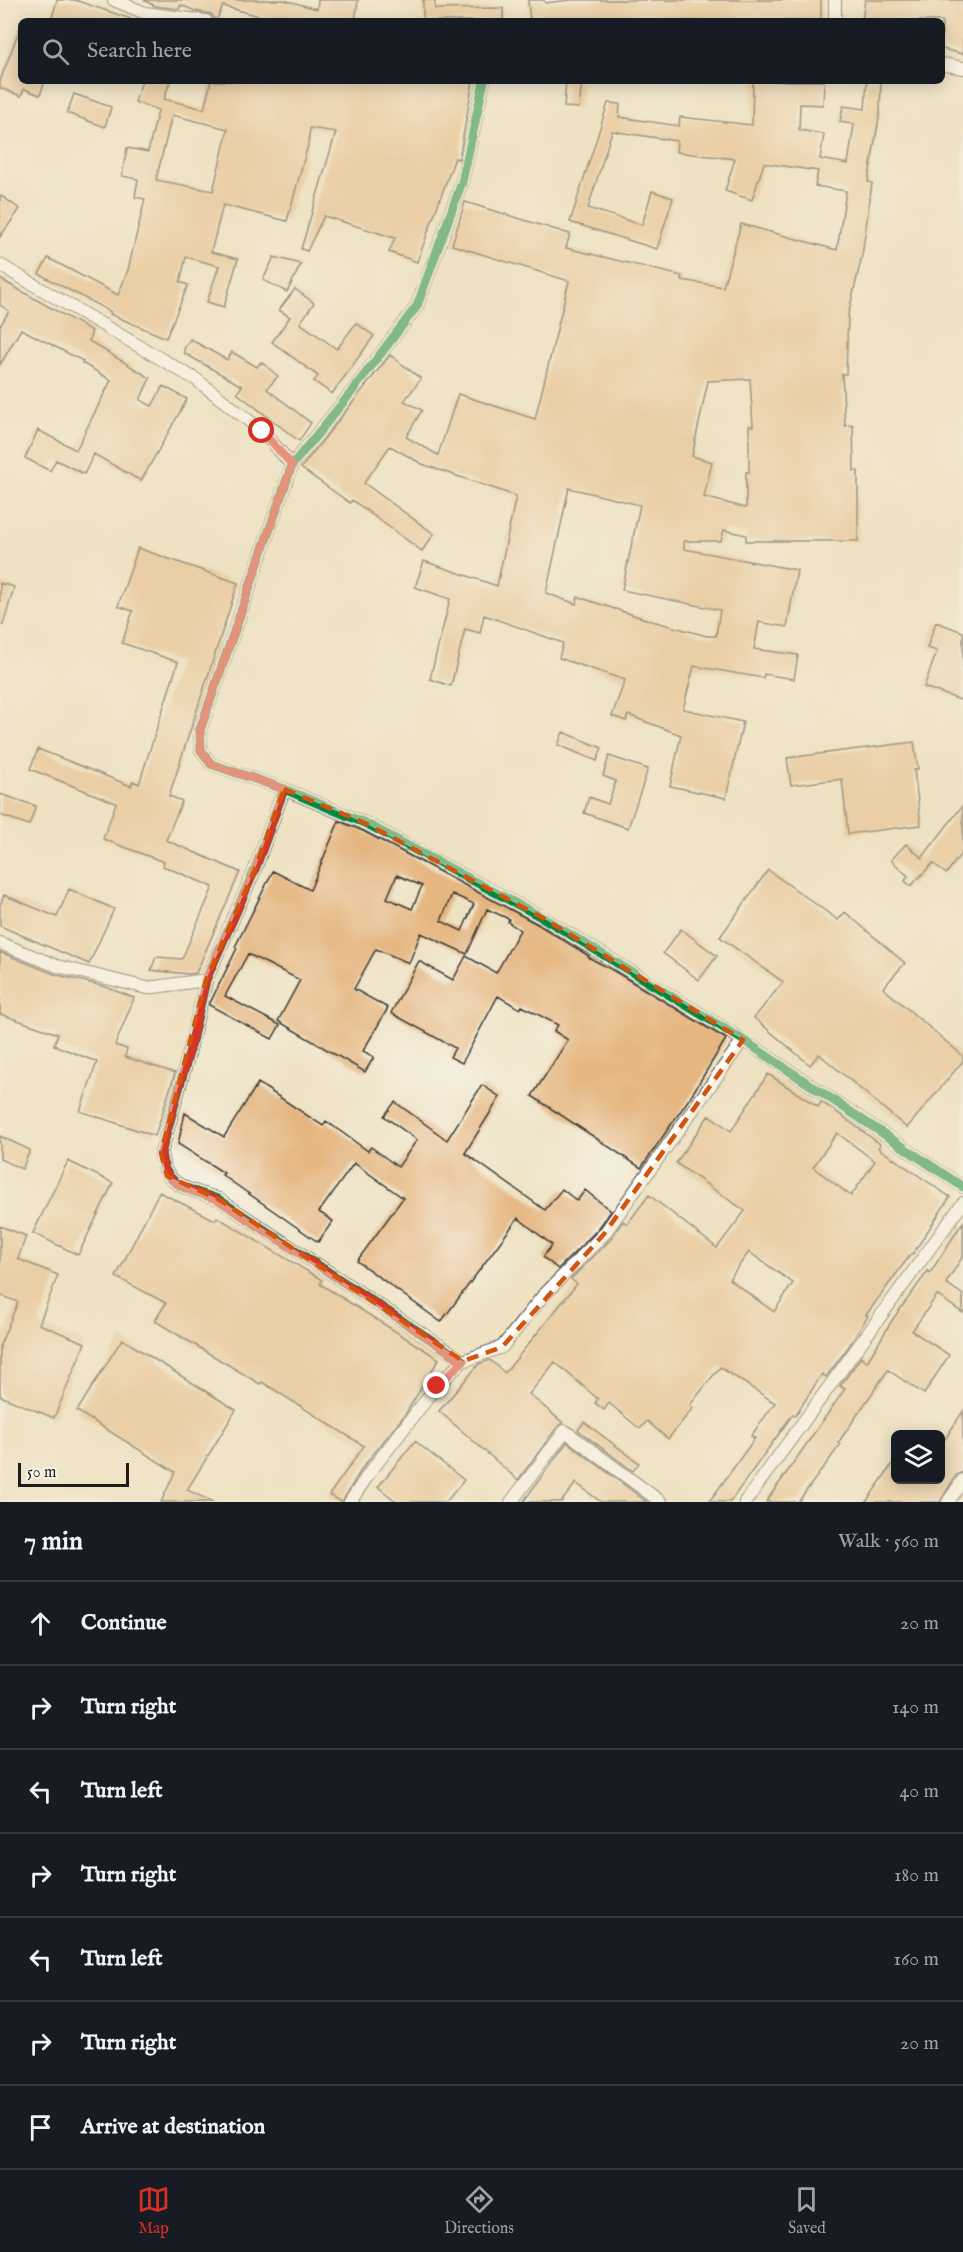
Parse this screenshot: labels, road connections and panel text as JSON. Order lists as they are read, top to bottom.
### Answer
{
  "scale_bar": "50 m",
  "page": {
    "search": "Search here",
    "scale": "50 m",
    "heading": ["7 min", "Walk · 560 m"],
    "list": [
      ["Continue", "20 m"],
      ["Turn right", "140 m"],
      ["Turn left", "40 m"],
      ["Turn right", "180 m"],
      ["Turn left", "160 m"],
      ["Turn right", "20 m"],
      "Arrive at destination"
    ],
    "nav": ["Map", "Directions", "Saved"]
  }
}
